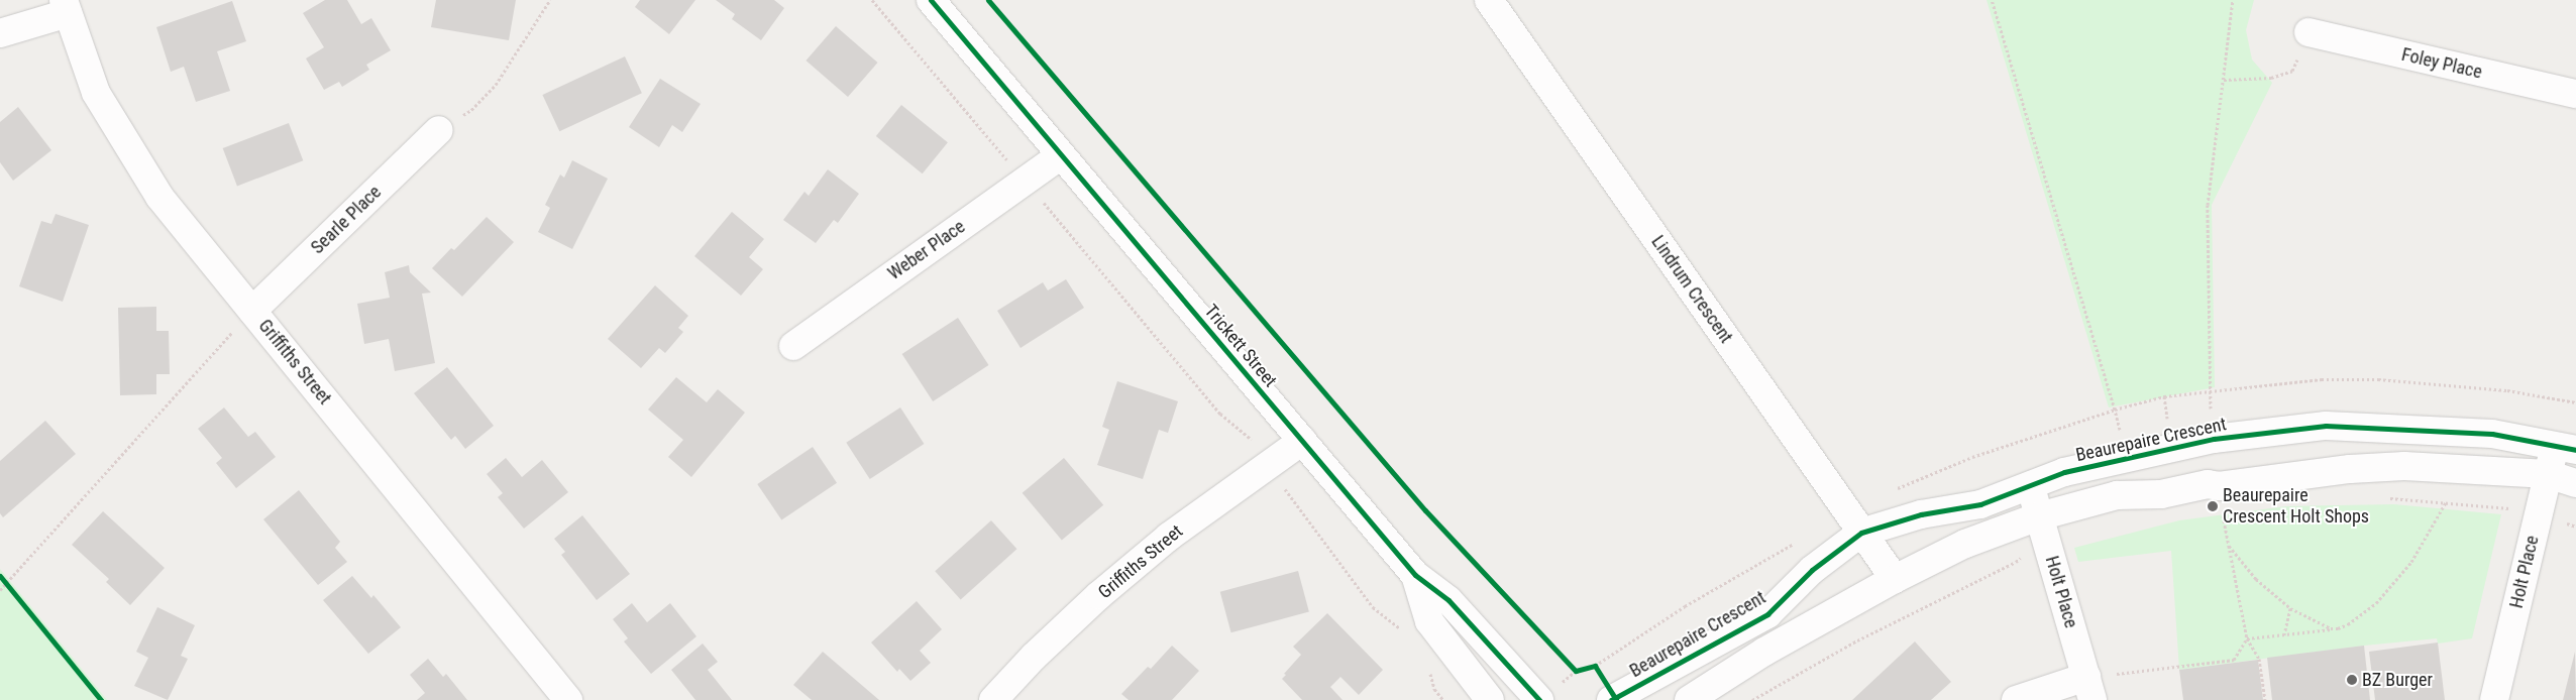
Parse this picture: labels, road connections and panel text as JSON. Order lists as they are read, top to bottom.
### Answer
{
  "streets": {
    "street": [
      "Foley Place",
      "Searle Place",
      "Weber Place",
      "Lindrum Crescent",
      "Trickett Street",
      "Griffiths Street",
      "Beaurepaire Crescent",
      "Holt Place"
    ]
  },
  "crossings": [
    ["Searle Place", "Griffiths Street"],
    ["Weber Place", "Trickett Street"],
    ["Lindrum Crescent", "Beaurepaire Crescent"],
    ["Trickett Street", "Griffiths Street"],
    ["Beaurepaire Crescent", "Holt Place"]
  ],
  "places": ["Beaurepaire Crescent Holt Shops", "BZ Burger"]
}
